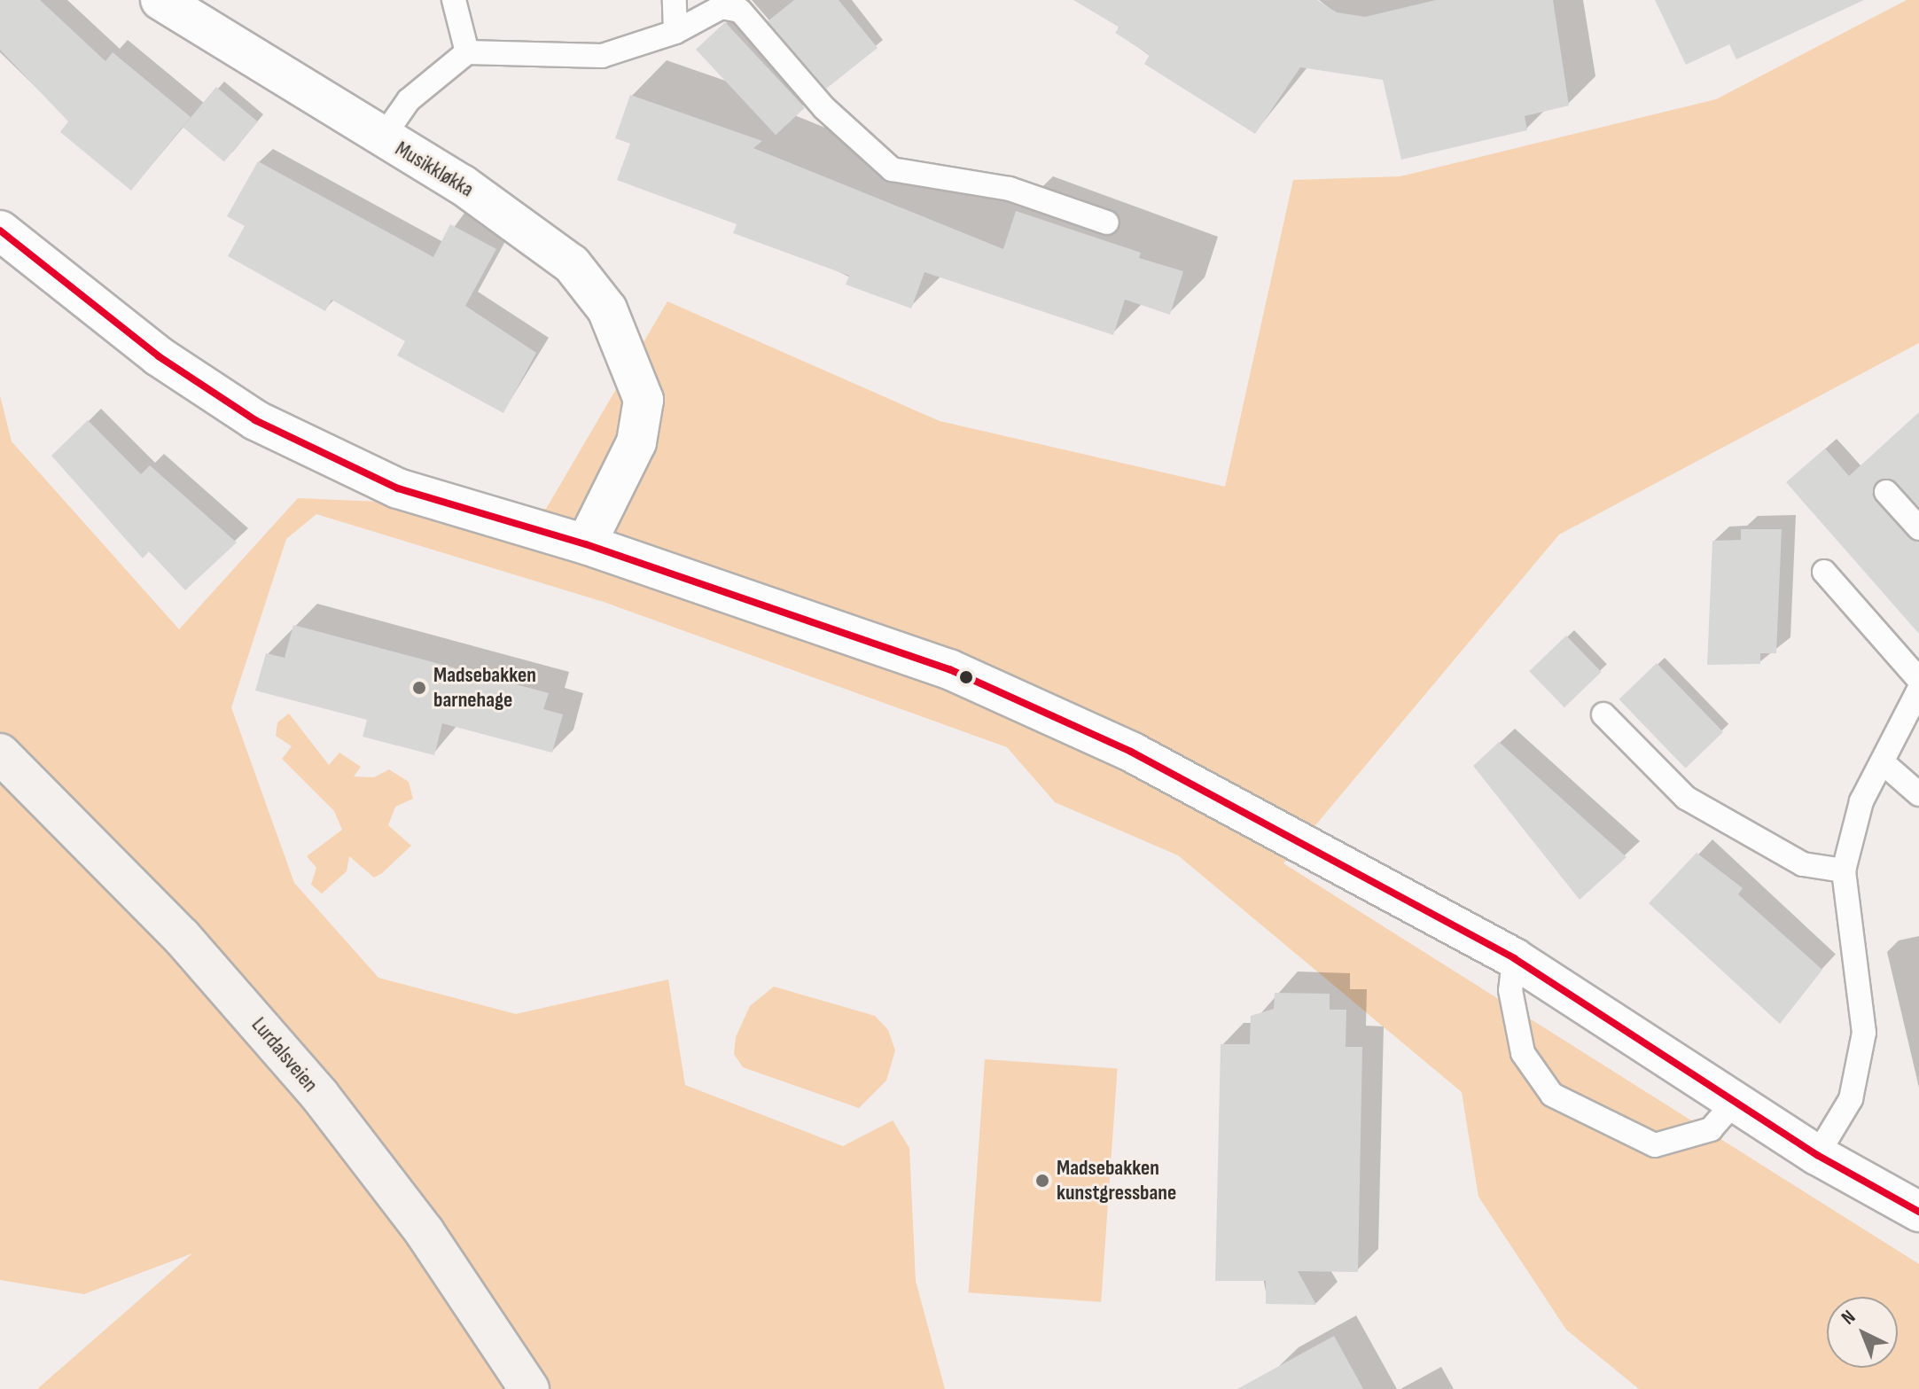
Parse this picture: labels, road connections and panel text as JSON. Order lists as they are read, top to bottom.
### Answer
{
  "streets": {
    "main road": ["Lurdalsveien"],
    "street": ["Musikkløkka"]
  },
  "places": ["Madsebakken barnehage", "Madsebakken kunstgressbane"],
  "north": "top left"
}
